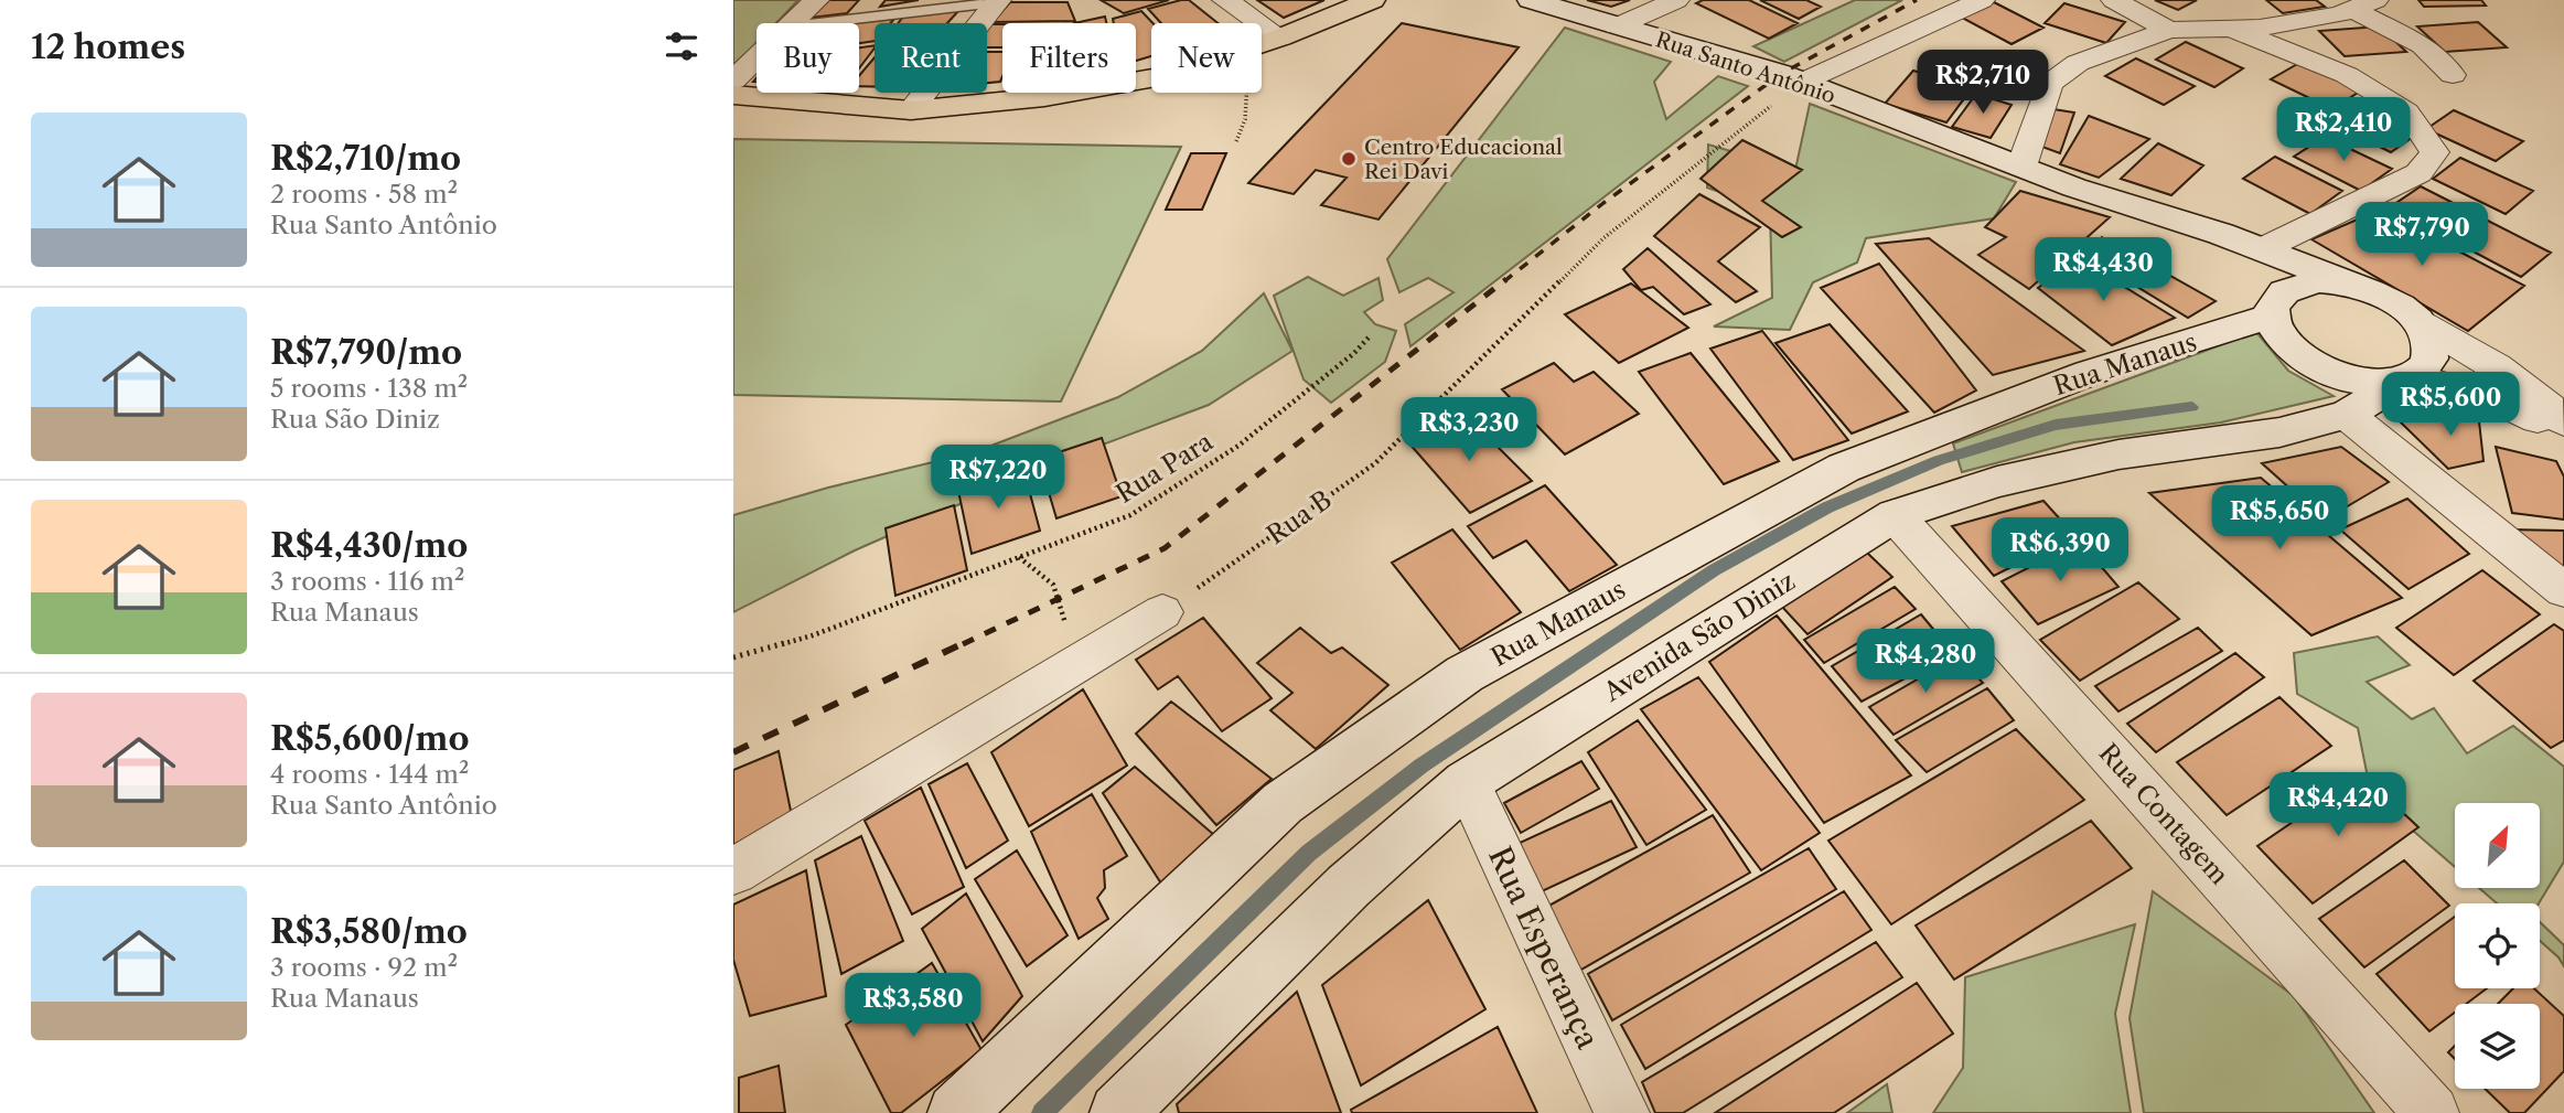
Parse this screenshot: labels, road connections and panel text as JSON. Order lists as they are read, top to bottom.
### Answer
{
  "streets": {
    "street": [
      "Rua Santo Antônio",
      "Rua Manaus",
      "Avenida São Diniz",
      "Rua Contagem",
      "Rua Esperança"
    ],
    "path": ["Rua Para", "Rua B"]
  },
  "crossings": [
    ["Rua Santo Antônio", "Rua Manaus"],
    ["Rua Santo Antônio", "Rua B"],
    ["Rua Santo Antônio", "Avenida São Diniz"],
    ["Rua Manaus", "Avenida São Diniz"],
    ["Avenida São Diniz", "Rua Contagem"],
    ["Avenida São Diniz", "Rua Esperança"]
  ],
  "places": ["Centro Educacional Rei Davi"],
  "north": "top right",
  "page": {
    "heading": "12 homes",
    "chip": [
      "Buy",
      "Rent",
      "Filters",
      "New"
    ],
    "price": [
      "R$2,710",
      "R$2,410",
      "R$7,790",
      "R$4,430",
      "R$5,600",
      "R$3,230",
      "R$7,220",
      "R$5,650",
      "R$6,390",
      "R$4,280",
      "R$4,420",
      "R$3,580"
    ],
    "list": [
      {
        "name": "R$2,710/mo",
        "note": "2 rooms · 58 m² · Rua Santo Antônio"
      },
      {
        "name": "R$7,790/mo",
        "note": "5 rooms · 138 m² · Rua São Diniz"
      },
      {
        "name": "R$4,430/mo",
        "note": "3 rooms · 116 m² · Rua Manaus"
      },
      {
        "name": "R$5,600/mo",
        "note": "4 rooms · 144 m² · Rua Santo Antônio"
      },
      {
        "name": "R$3,580/mo",
        "note": "3 rooms · 92 m² · Rua Manaus"
      }
    ]
  }
}
